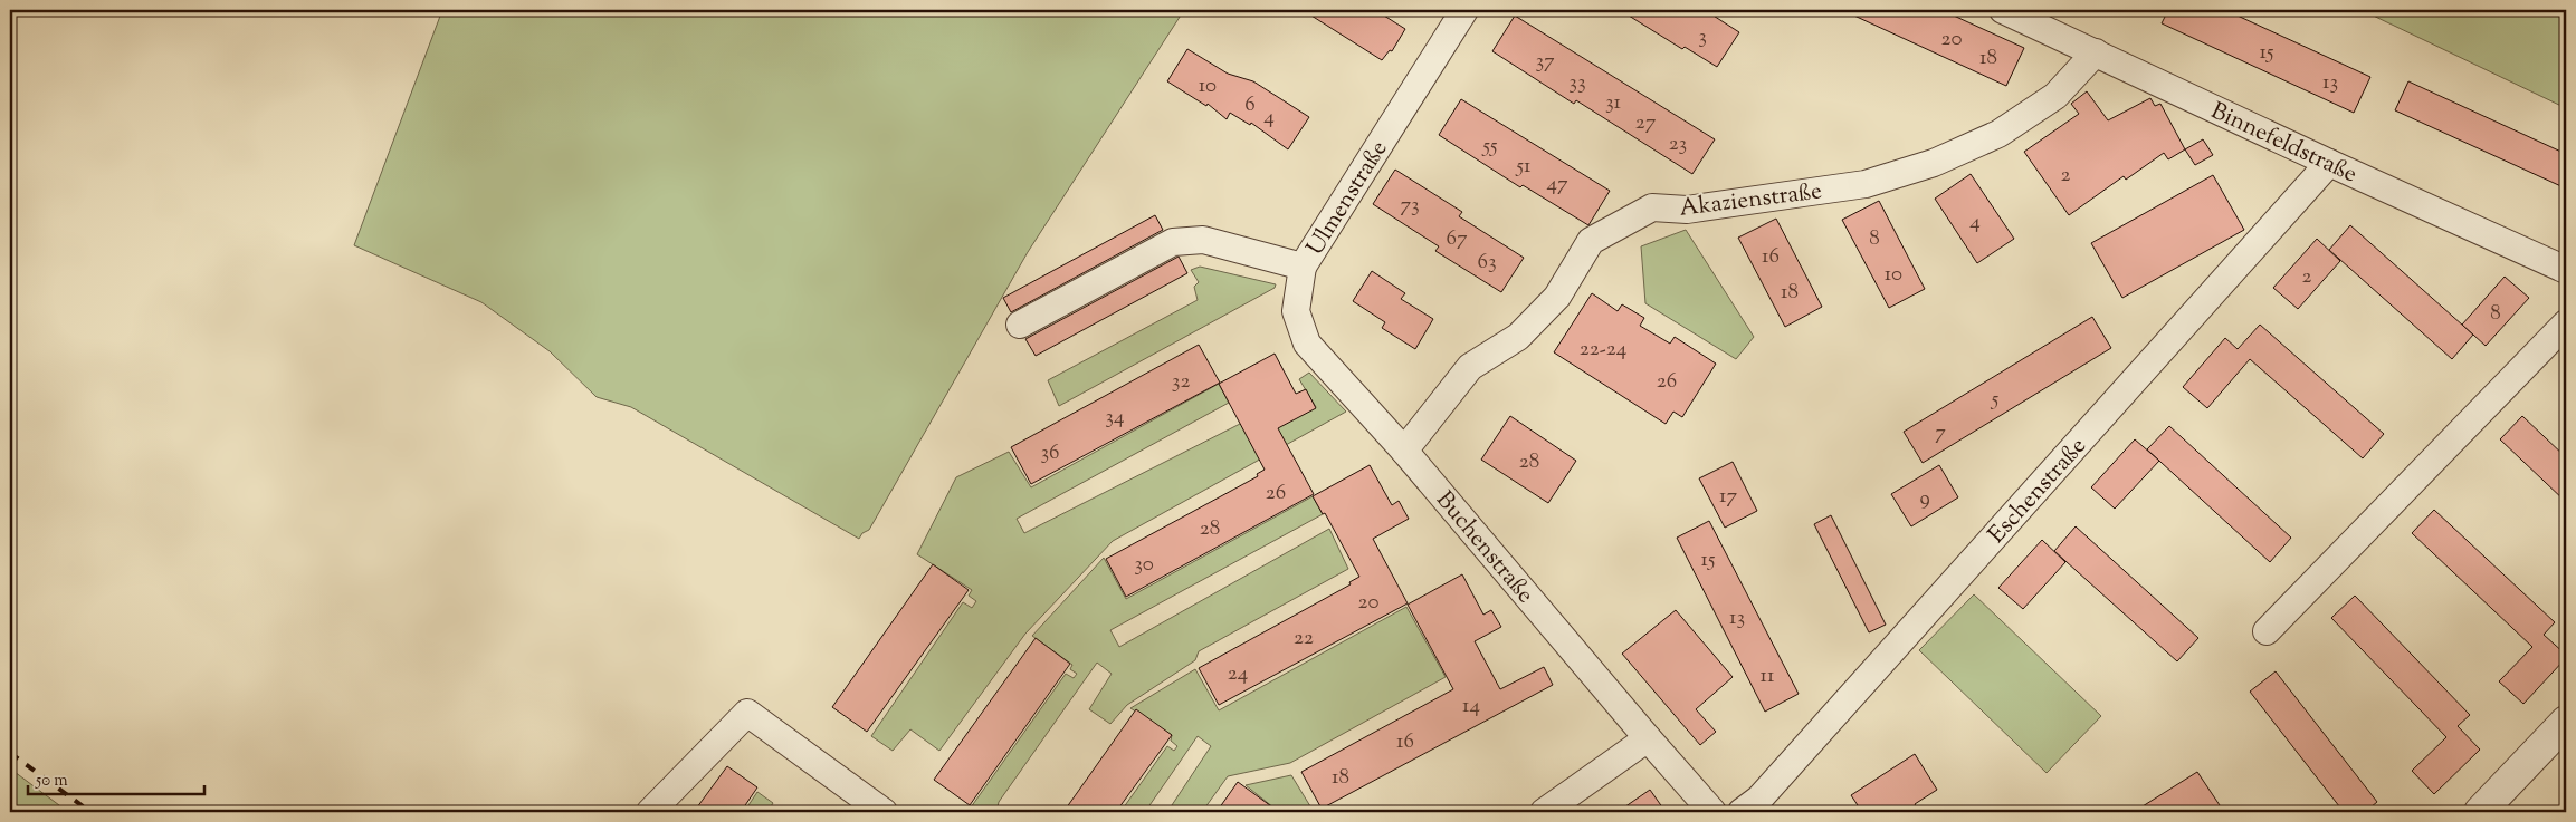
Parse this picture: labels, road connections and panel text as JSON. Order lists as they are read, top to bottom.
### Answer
{
  "streets": {
    "street": [
      "Binnefeldstraße",
      "Ulmenstraße",
      "Akazienstraße",
      "Eschenstraße",
      "Buchenstraße"
    ]
  },
  "crossings": [
    ["Binnefeldstraße", "Akazienstraße"],
    ["Binnefeldstraße", "Eschenstraße"],
    ["Ulmenstraße", "Buchenstraße"],
    ["Akazienstraße", "Buchenstraße"]
  ],
  "house_numbers": [
    "3",
    "20",
    "15",
    "18",
    "37",
    "33",
    "13",
    "10",
    "31",
    "6",
    "4",
    "27",
    "23",
    "55",
    "51",
    "2",
    "47",
    "73",
    "4",
    "67",
    "8",
    "16",
    "63",
    "10",
    "2",
    "18",
    "8",
    "22-24",
    "32",
    "26",
    "5",
    "34",
    "7",
    "36",
    "28",
    "26",
    "17",
    "9",
    "28",
    "15",
    "30",
    "20",
    "13",
    "22",
    "24",
    "11",
    "14",
    "16",
    "18"
  ],
  "scale_bar": "50 m"
}
